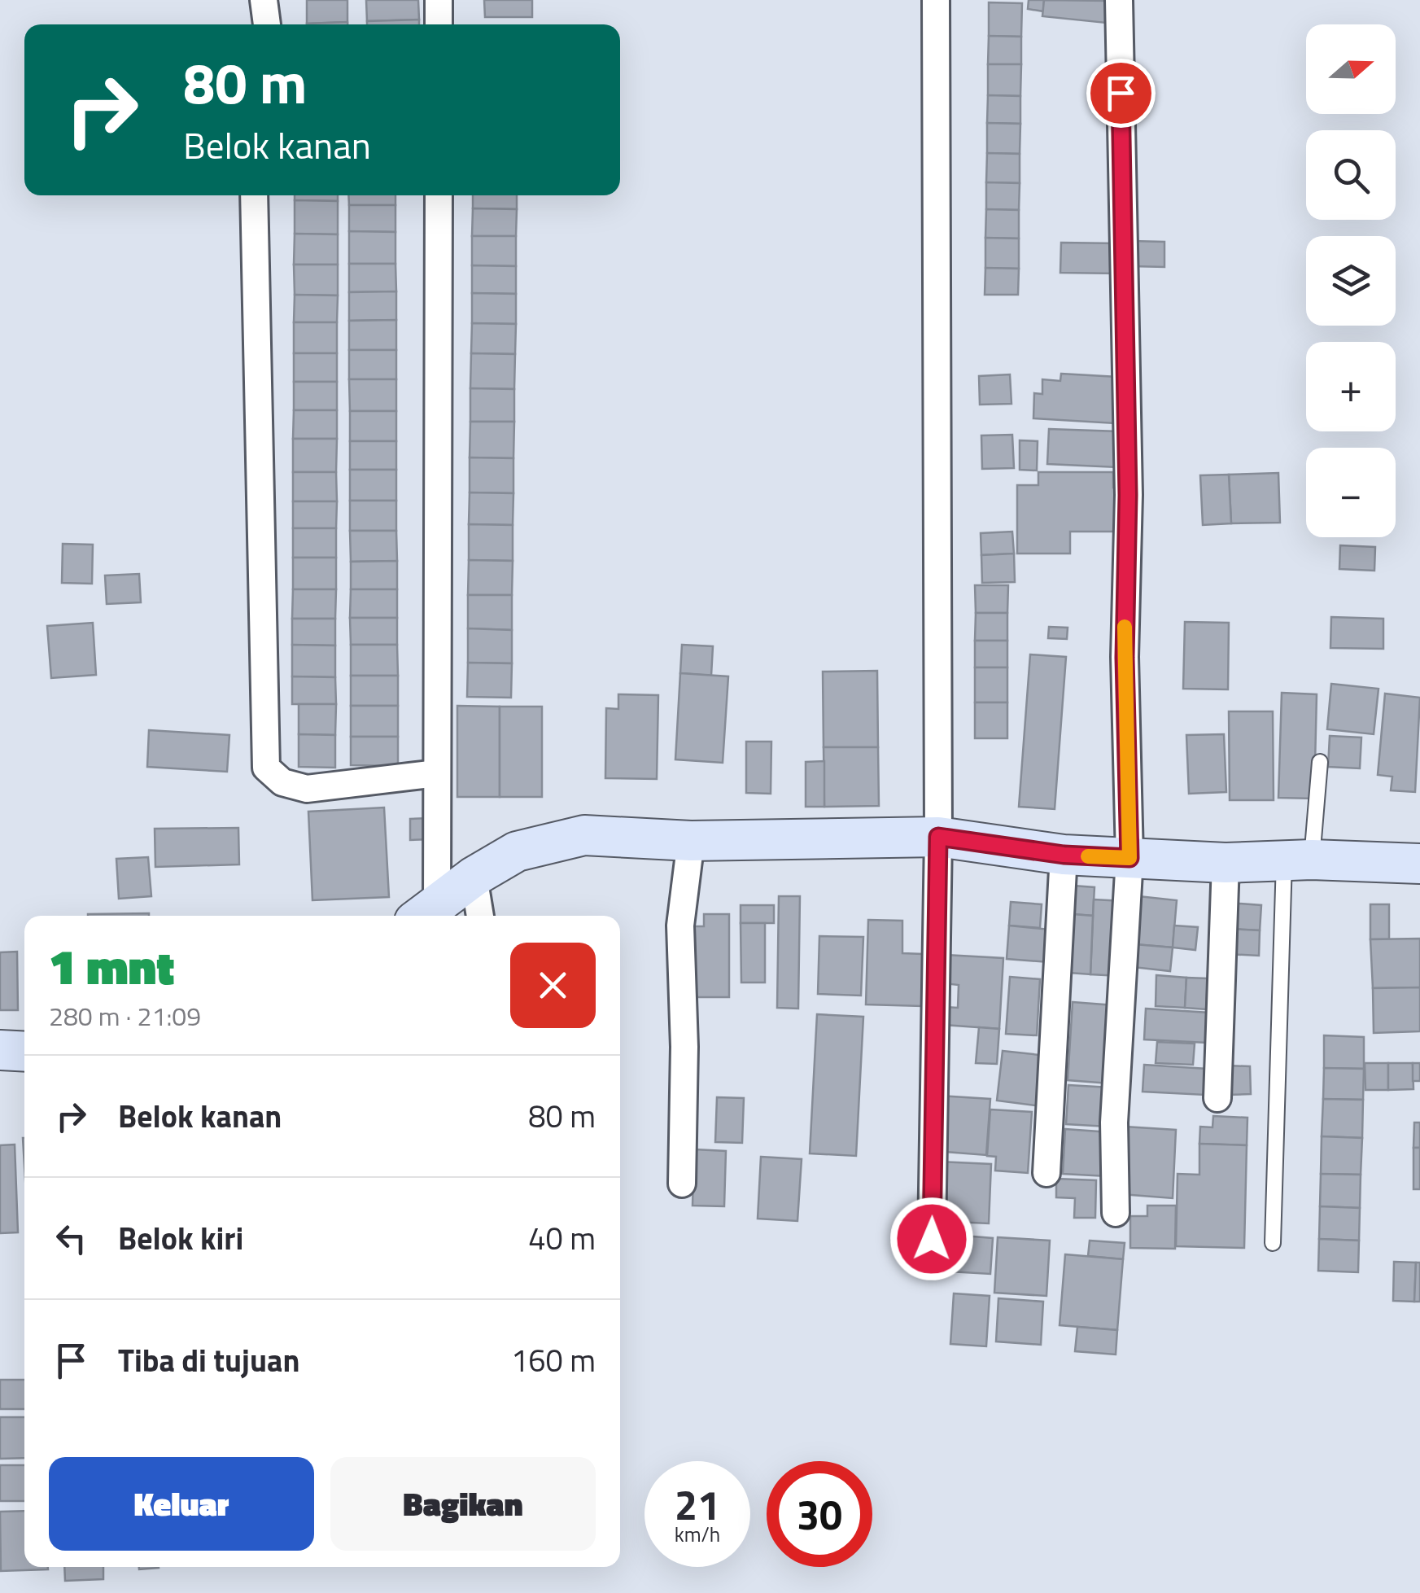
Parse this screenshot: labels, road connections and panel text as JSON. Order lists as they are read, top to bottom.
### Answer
{
  "north": "right",
  "page": {
    "map_buttons": ["+", "−"],
    "turn": ["80 m", "Belok kanan"],
    "heading": ["1 mnt", "280 m · 21:09"],
    "list": [
      {
        "name": "Belok kanan",
        "value": "80 m"
      },
      {
        "name": "Belok kiri",
        "value": "40 m"
      },
      {
        "name": "Tiba di tujuan",
        "value": "160 m"
      }
    ],
    "buttons": ["Keluar", "Bagikan"],
    "speed": "21 km/h",
    "limit": "30"
  }
}
